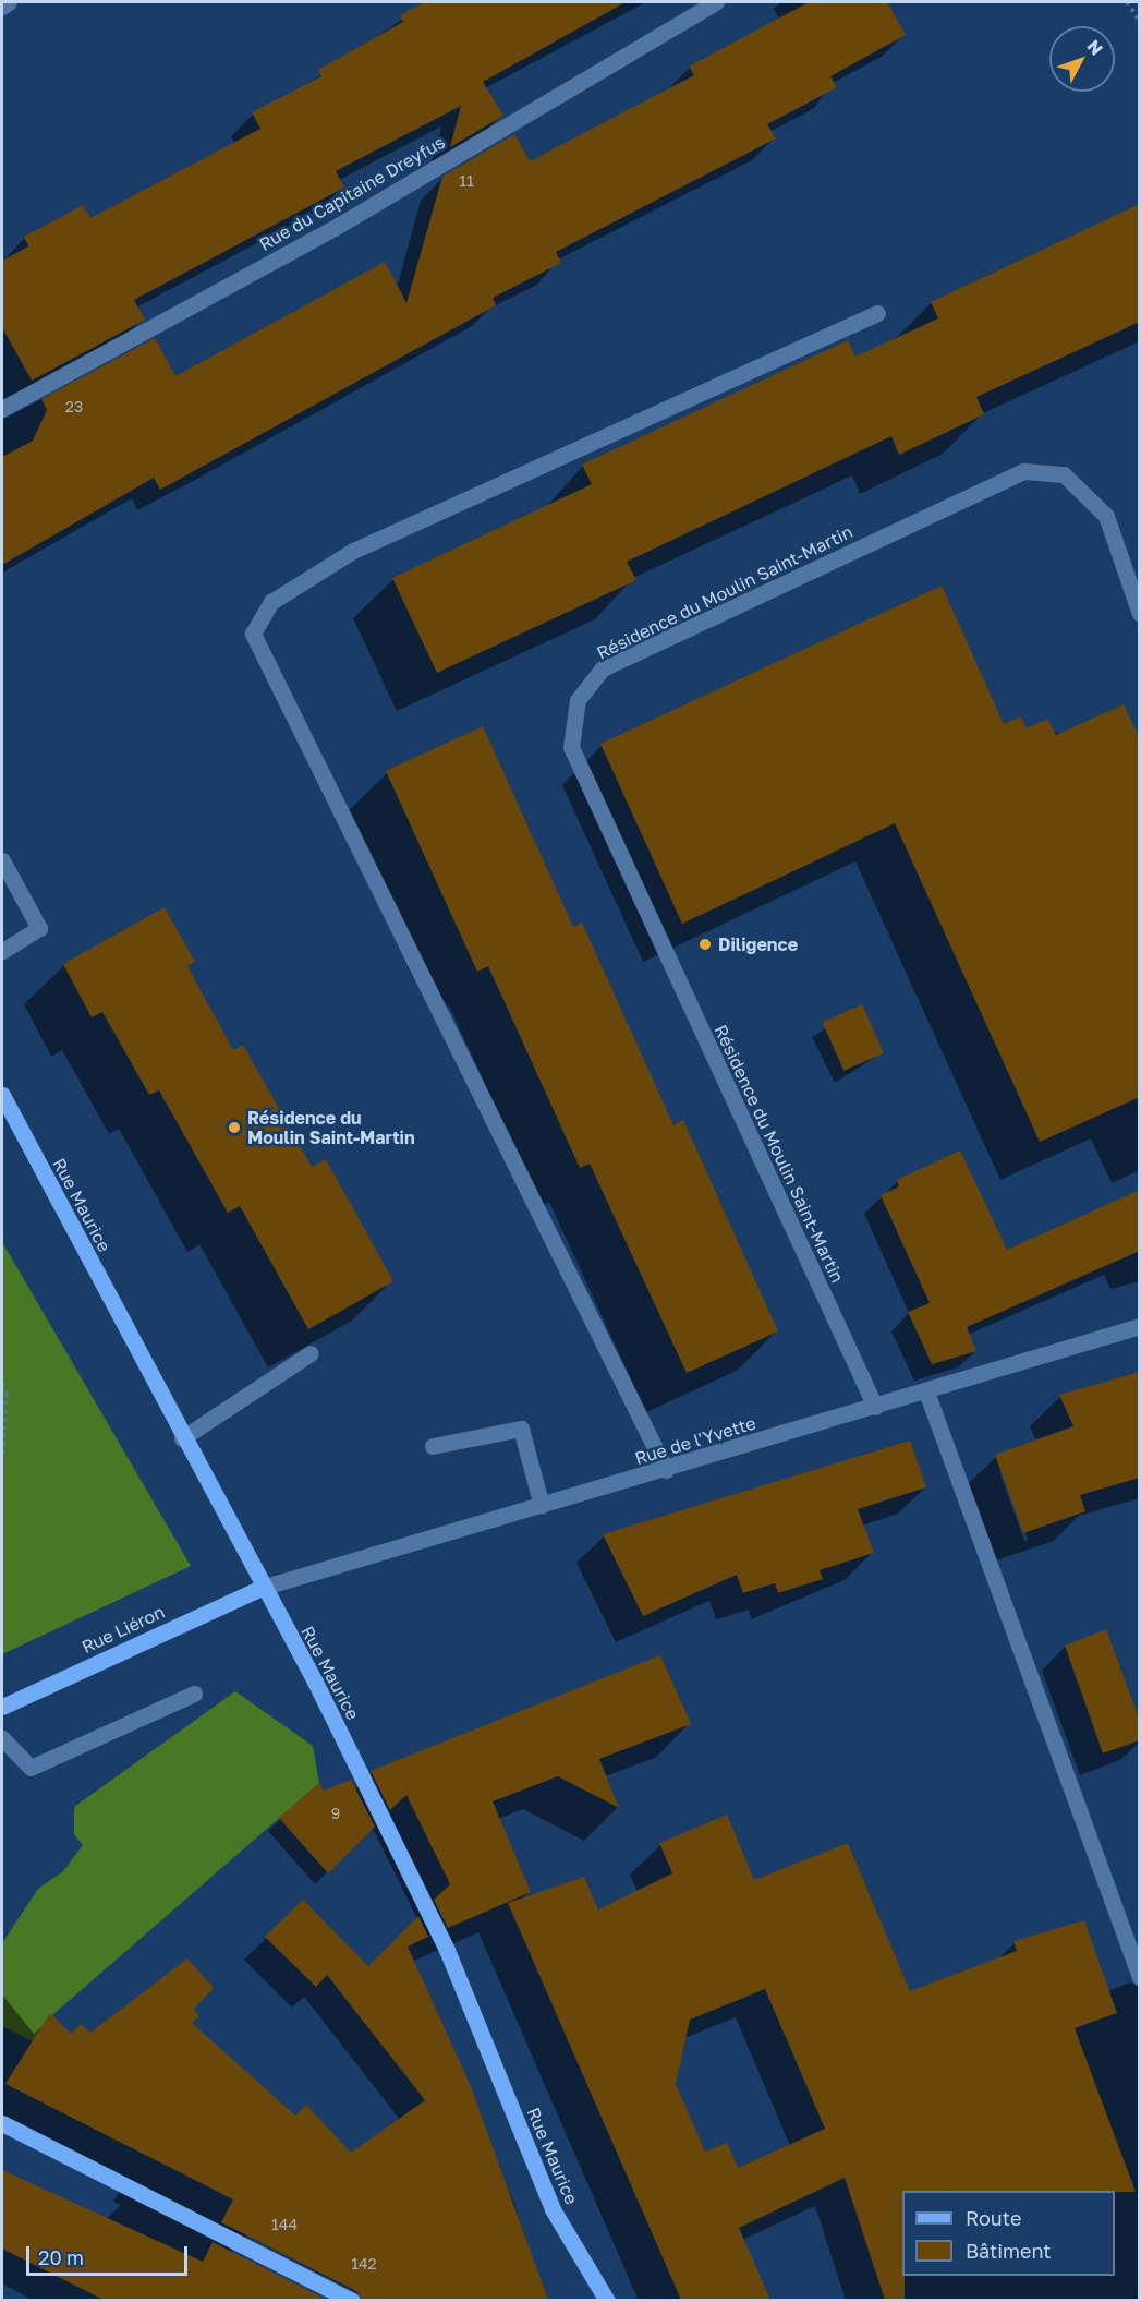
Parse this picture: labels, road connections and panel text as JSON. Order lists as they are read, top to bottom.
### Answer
{
  "streets": {
    "main road": ["Rue Maurice", "Rue Liéron"],
    "street": ["Rue du Capitaine Dreyfus", "Résidence du Moulin Saint-Martin", "Rue de l'Yvette"]
  },
  "crossings": [
    ["Résidence du Moulin Saint-Martin", "Rue de l'Yvette"],
    ["Rue Maurice", "Rue de l'Yvette"],
    ["Rue Maurice", "Rue Liéron"],
    ["Rue de l'Yvette", "Rue Liéron"]
  ],
  "places": ["Diligence", "Résidence du Moulin Saint-Martin"],
  "house_numbers": [
    "11",
    "23",
    "9",
    "144",
    "142"
  ],
  "legend": ["Route", "Bâtiment"],
  "scale_bar": "20 m",
  "north": "top right"
}
